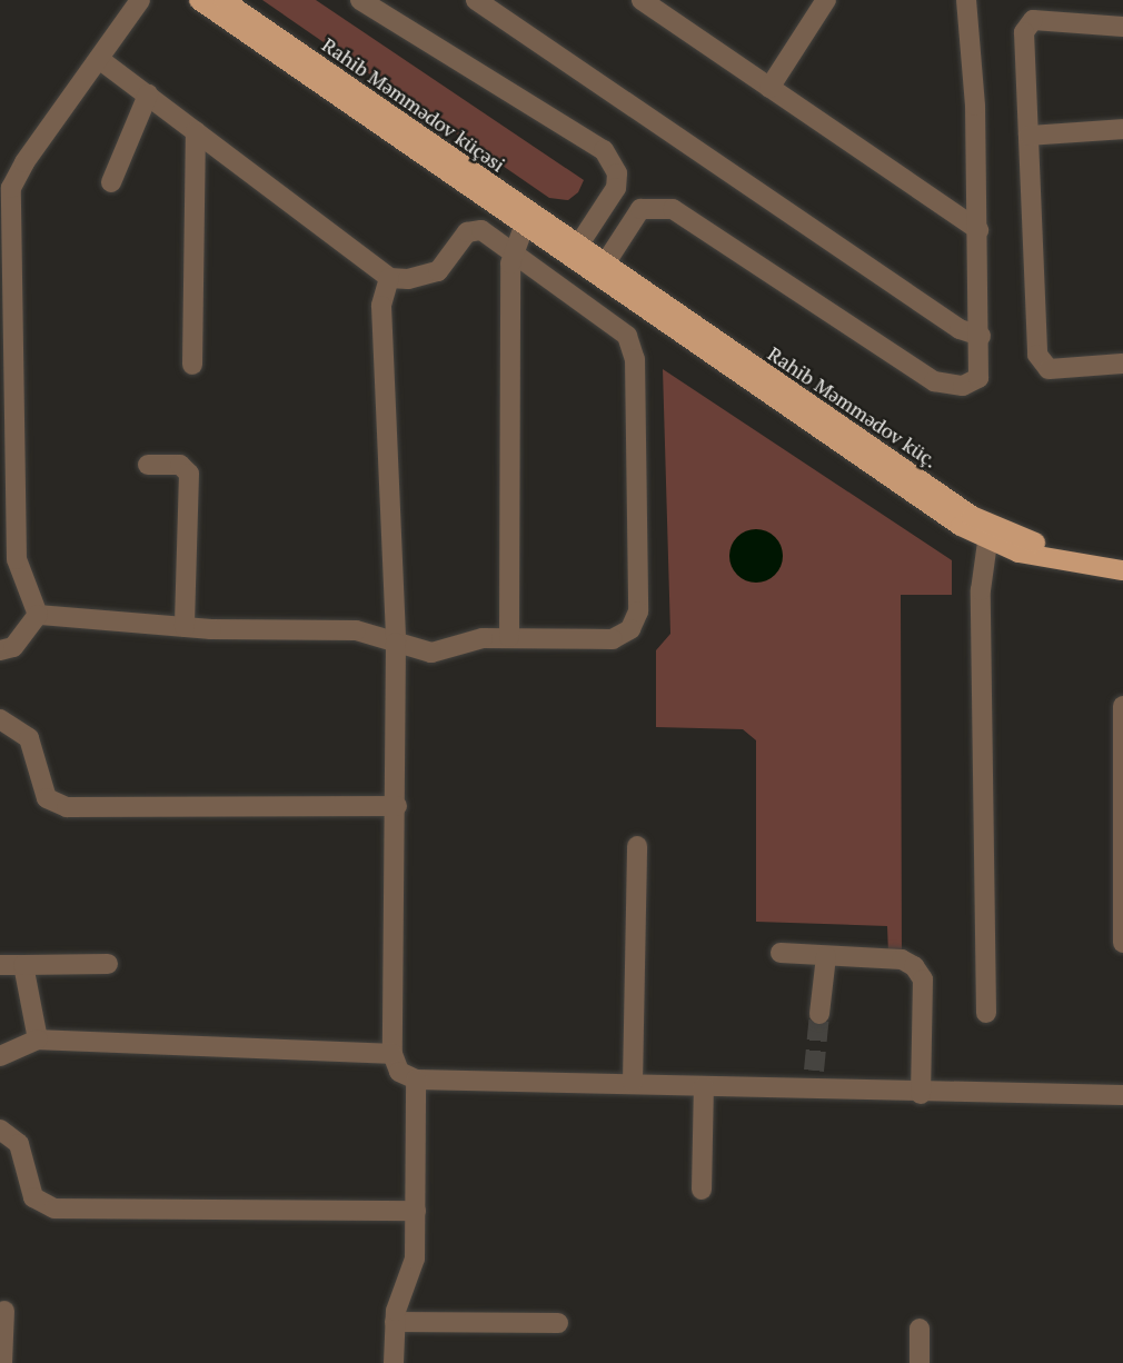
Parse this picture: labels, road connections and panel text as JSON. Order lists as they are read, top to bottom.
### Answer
{
  "streets": {
    "main road": ["Rahib Məmmədov küçəsi", "Rahib Məmmədov küç."]
  },
  "crossings": [
    ["Rahib Məmmədov küçəsi", "Rahib Məmmədov küç."]
  ]
}
